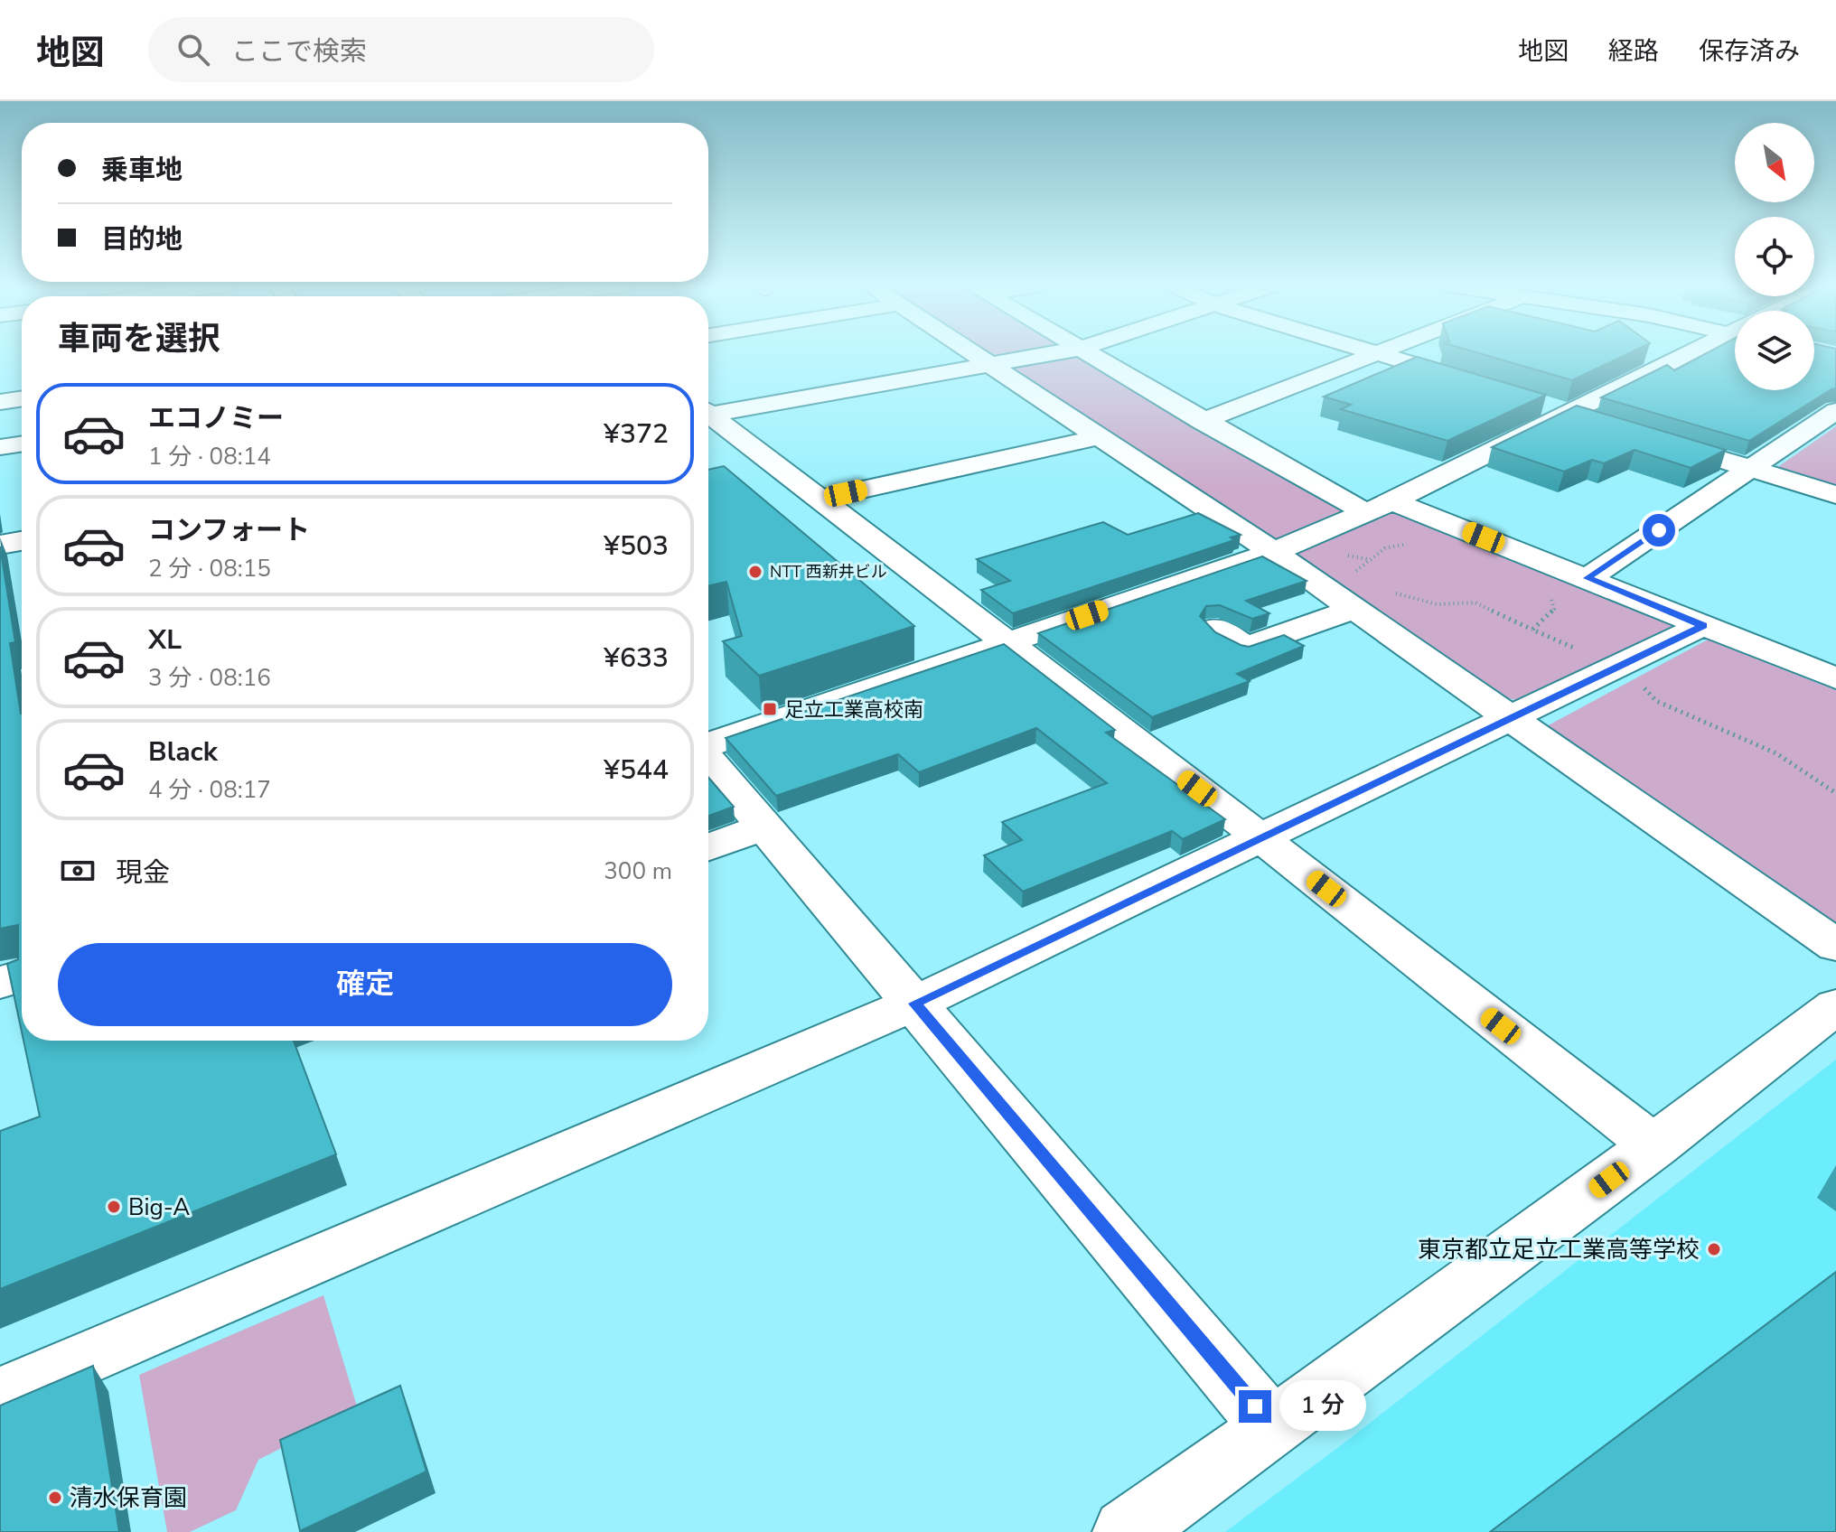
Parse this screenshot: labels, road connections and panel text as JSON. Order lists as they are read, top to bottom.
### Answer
{
  "places": {
    "other": [
      "NTT 西新井ビル",
      "Big-A",
      "東京都立足立工業高等学校",
      "清水保育園"
    ],
    "transit": ["足立工業高校南"]
  },
  "north": "bottom right",
  "page": {
    "header": "地図",
    "search": "ここで検索",
    "nav": ["地図", "経路", "保存済み"],
    "banner": ["乗車地", "目的地"],
    "heading": "車両を選択",
    "list": [
      {
        "name": "エコノミー",
        "note": "1 分 · 08:14",
        "value": "¥372"
      },
      {
        "name": "コンフォート",
        "note": "2 分 · 08:15",
        "value": "¥503"
      },
      {
        "name": "XL",
        "note": "3 分 · 08:16",
        "value": "¥633"
      },
      {
        "name": "Black",
        "note": "4 分 · 08:17",
        "value": "¥544"
      }
    ],
    "pay": ["現金", "300 m"],
    "buttons": "確定",
    "bubble": "1 分"
  }
}
